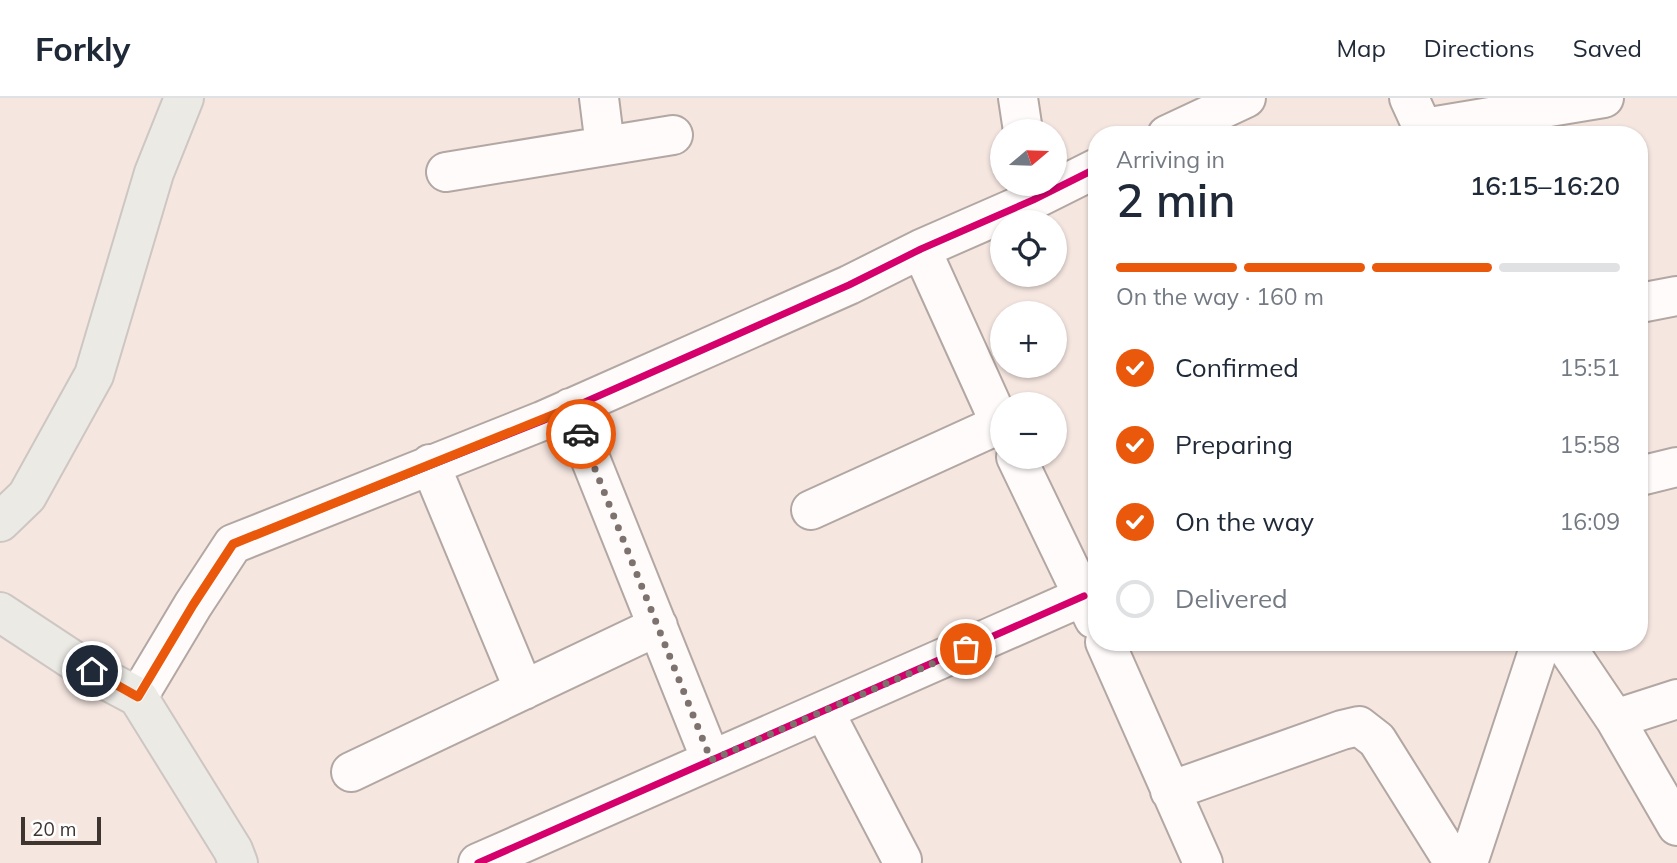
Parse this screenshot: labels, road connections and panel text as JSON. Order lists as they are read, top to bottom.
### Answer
{
  "scale_bar": "20 m",
  "north": "right",
  "page": {
    "header": "Forkly",
    "nav": ["Map", "Directions", "Saved"],
    "map_buttons": ["+", "−"],
    "heading": ["2 min", "Arriving in", "16:15–16:20"],
    "bar": "On the way · 160 m",
    "list": [
      ["Confirmed", "15:51"],
      ["Preparing", "15:58"],
      ["On the way", "16:09"],
      "Delivered"
    ],
    "scale": "20 m"
  }
}
